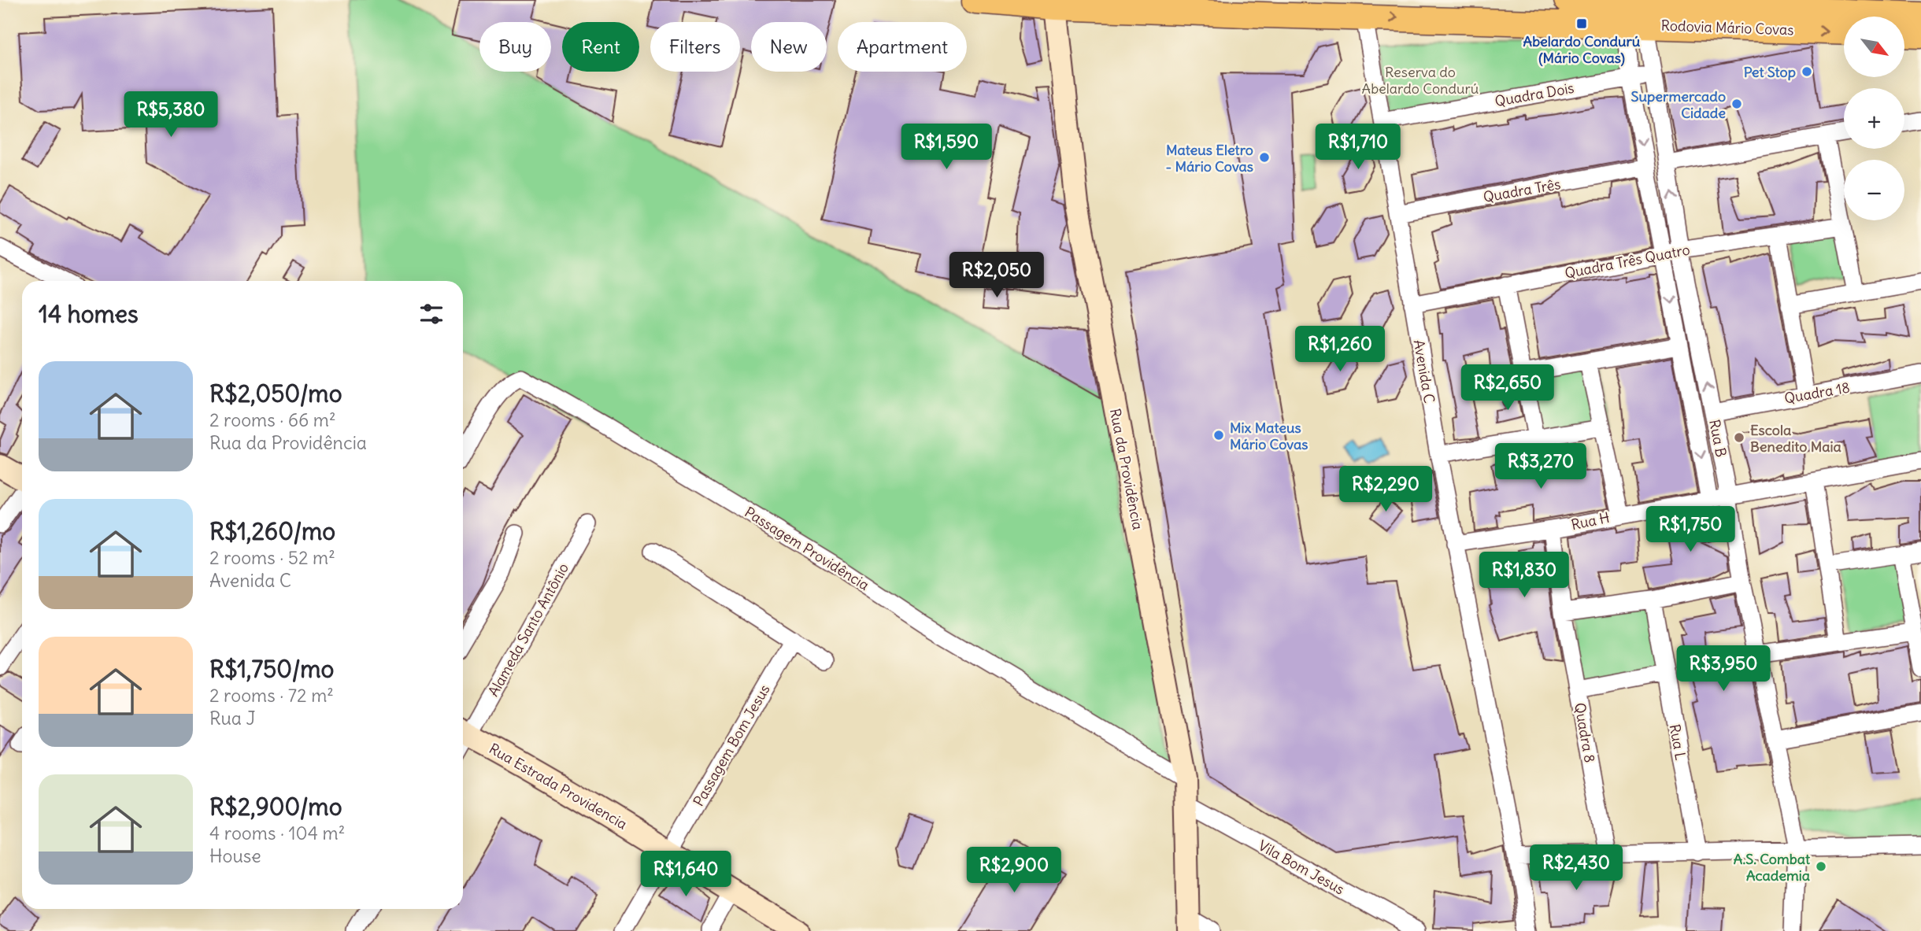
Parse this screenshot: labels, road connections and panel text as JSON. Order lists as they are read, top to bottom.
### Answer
{
  "streets": {
    "main road": ["Rodovia Mário Covas"],
    "street": [
      "Quadra Dois",
      "Quadra Três",
      "Quadra Três Quatro",
      "Avenida C",
      "Quadra 18",
      "Rua B",
      "Rua da Providência",
      "Rua H",
      "Passagem Providência",
      "Alameda Santo Antônio",
      "Quadra 8",
      "Rua L",
      "Passagem Bom Jesus",
      "Rua Estrada Providencia",
      "Vila Bom Jesus"
    ]
  },
  "crossings": [
    ["Rodovia Mário Covas", "Avenida C"],
    ["Rodovia Mário Covas", "Rua B"],
    ["Rodovia Mário Covas", "Rua da Providência"],
    ["Quadra Dois", "Avenida C"],
    ["Quadra Dois", "Rua B"],
    ["Quadra Três", "Avenida C"],
    ["Quadra Três", "Rua B"],
    ["Quadra Três Quatro", "Avenida C"],
    ["Quadra Três Quatro", "Rua B"],
    ["Avenida C", "Rua H"],
    ["Quadra 18", "Rua B"],
    ["Rua B", "Rua H"],
    ["Rua da Providência", "Passagem Providência"],
    ["Rua da Providência", "Vila Bom Jesus"],
    ["Rua H", "Quadra 8"],
    ["Alameda Santo Antônio", "Rua Estrada Providencia"],
    ["Passagem Bom Jesus", "Rua Estrada Providencia"]
  ],
  "parks": ["Reserva do Abelardo Condurú"],
  "places": {
    "transit": ["Abelardo Condurú (Mário Covas)"],
    "other": [
      "Pet Stop",
      "Supermercado Cidade",
      "Mateus Eletro - Mário Covas",
      "Mix Mateus Mário Covas",
      "Escola Benedito Maia",
      "A.S. Combat Academia"
    ]
  },
  "north": "bottom right",
  "page": {
    "map_buttons": ["+", "−"],
    "chip": [
      "Buy",
      "Rent",
      "Filters",
      "New",
      "Apartment"
    ],
    "price": [
      "R$5,380",
      "R$1,590",
      "R$1,710",
      "R$2,050",
      "R$1,260",
      "R$2,650",
      "R$3,270",
      "R$2,290",
      "R$1,750",
      "R$1,830",
      "R$3,950",
      "R$2,430",
      "R$2,900",
      "R$1,640"
    ],
    "heading": "14 homes",
    "list": [
      {
        "name": "R$2,050/mo",
        "note": "2 rooms · 66 m² · Rua da Providência"
      },
      {
        "name": "R$1,260/mo",
        "note": "2 rooms · 52 m² · Avenida C"
      },
      {
        "name": "R$1,750/mo",
        "note": "2 rooms · 72 m² · Rua J"
      },
      {
        "name": "R$2,900/mo",
        "note": "4 rooms · 104 m² · House"
      }
    ]
  }
}
